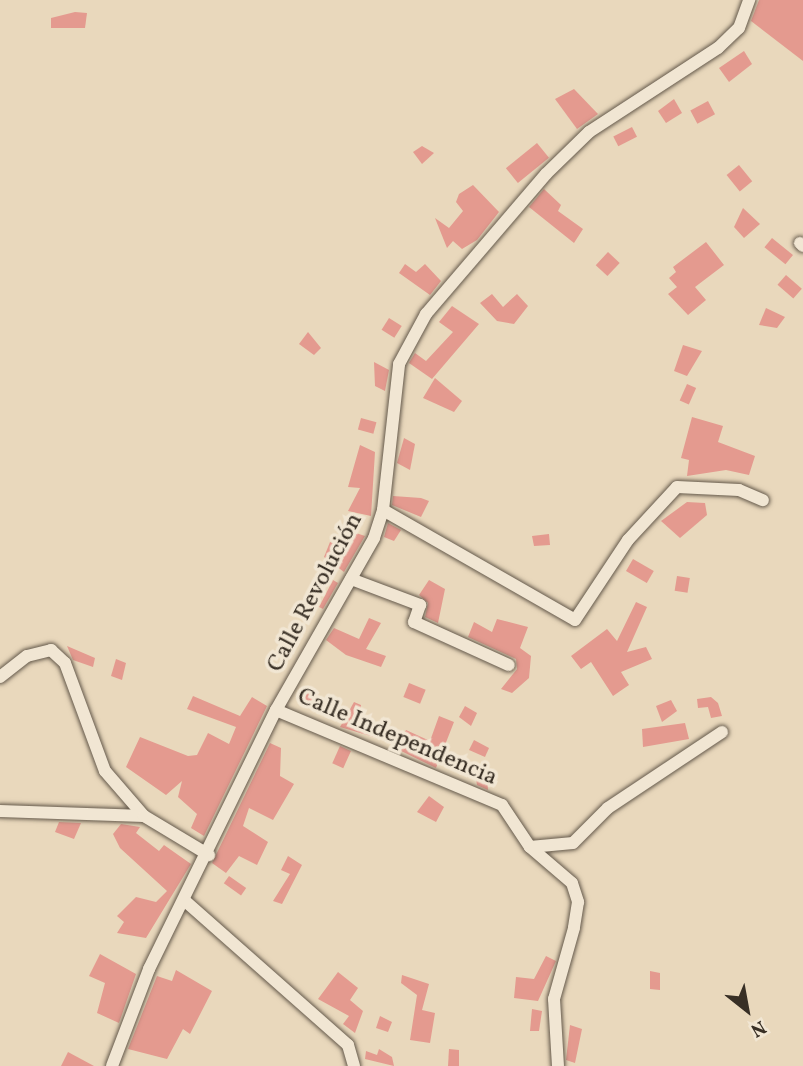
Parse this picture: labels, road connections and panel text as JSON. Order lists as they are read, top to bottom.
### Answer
{
  "streets": {
    "street": ["Calle Revolución", "Calle Independencia"]
  },
  "crossings": [
    ["Calle Revolución", "Calle Independencia"]
  ],
  "north": "bottom right"
}
